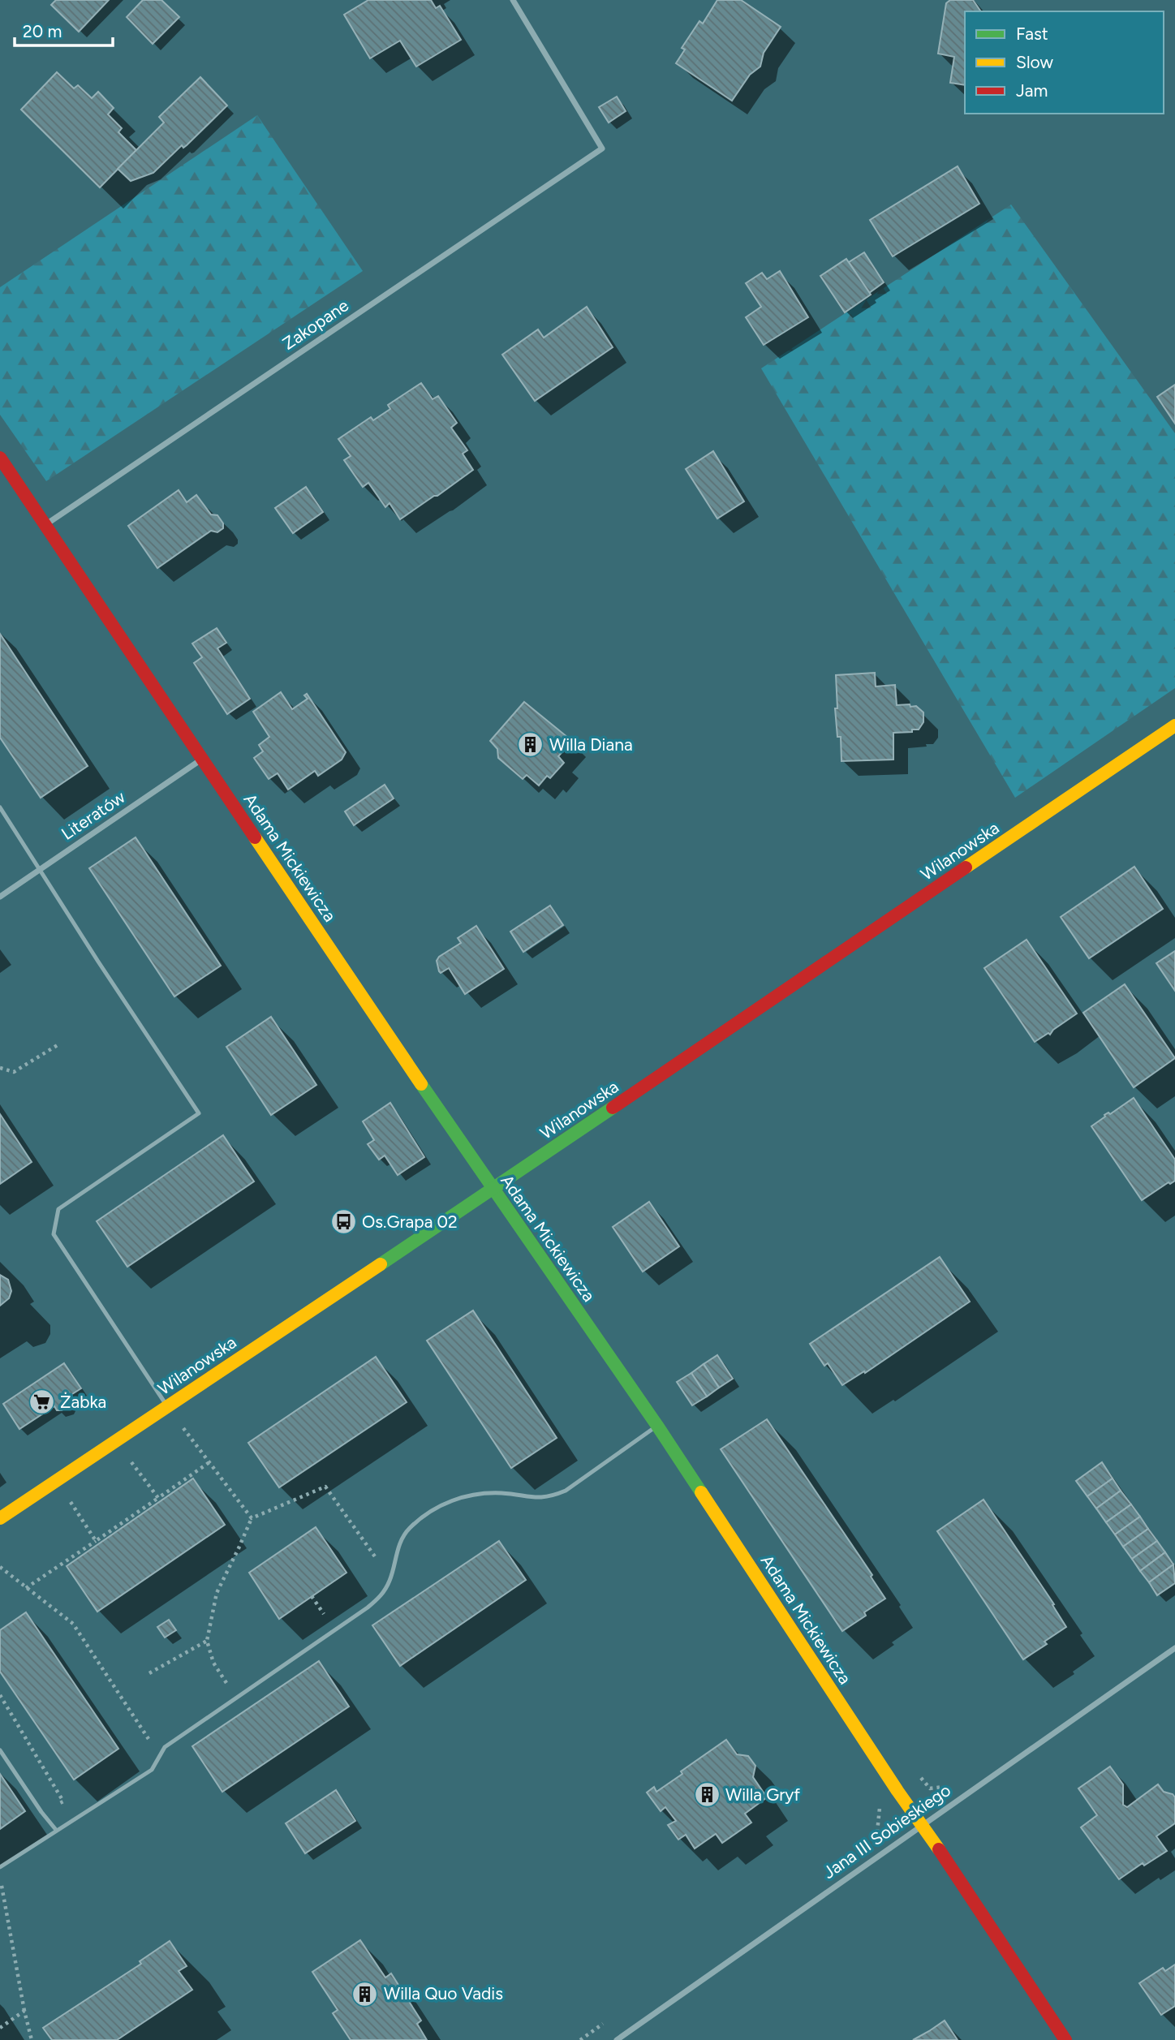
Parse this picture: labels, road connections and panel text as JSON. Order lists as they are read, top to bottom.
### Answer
{
  "streets": {
    "street": [
      "Zakopane",
      "Literatów",
      "Wilanowska",
      "Adama Mickiewicza",
      "Jana III Sobieskiego"
    ]
  },
  "crossings": [
    ["Zakopane", "Adama Mickiewicza"],
    ["Literatów", "Adama Mickiewicza"],
    ["Wilanowska", "Adama Mickiewicza"],
    ["Adama Mickiewicza", "Jana III Sobieskiego"]
  ],
  "places": {
    "building": ["Willa Diana", "Willa Gryf", "Willa Quo Vadis"],
    "bus stop": ["Os.Grapa 02"],
    "supermarket": ["Żabka"]
  },
  "legend": ["Fast", "Slow", "Jam"],
  "scale_bar": "20 m"
}
